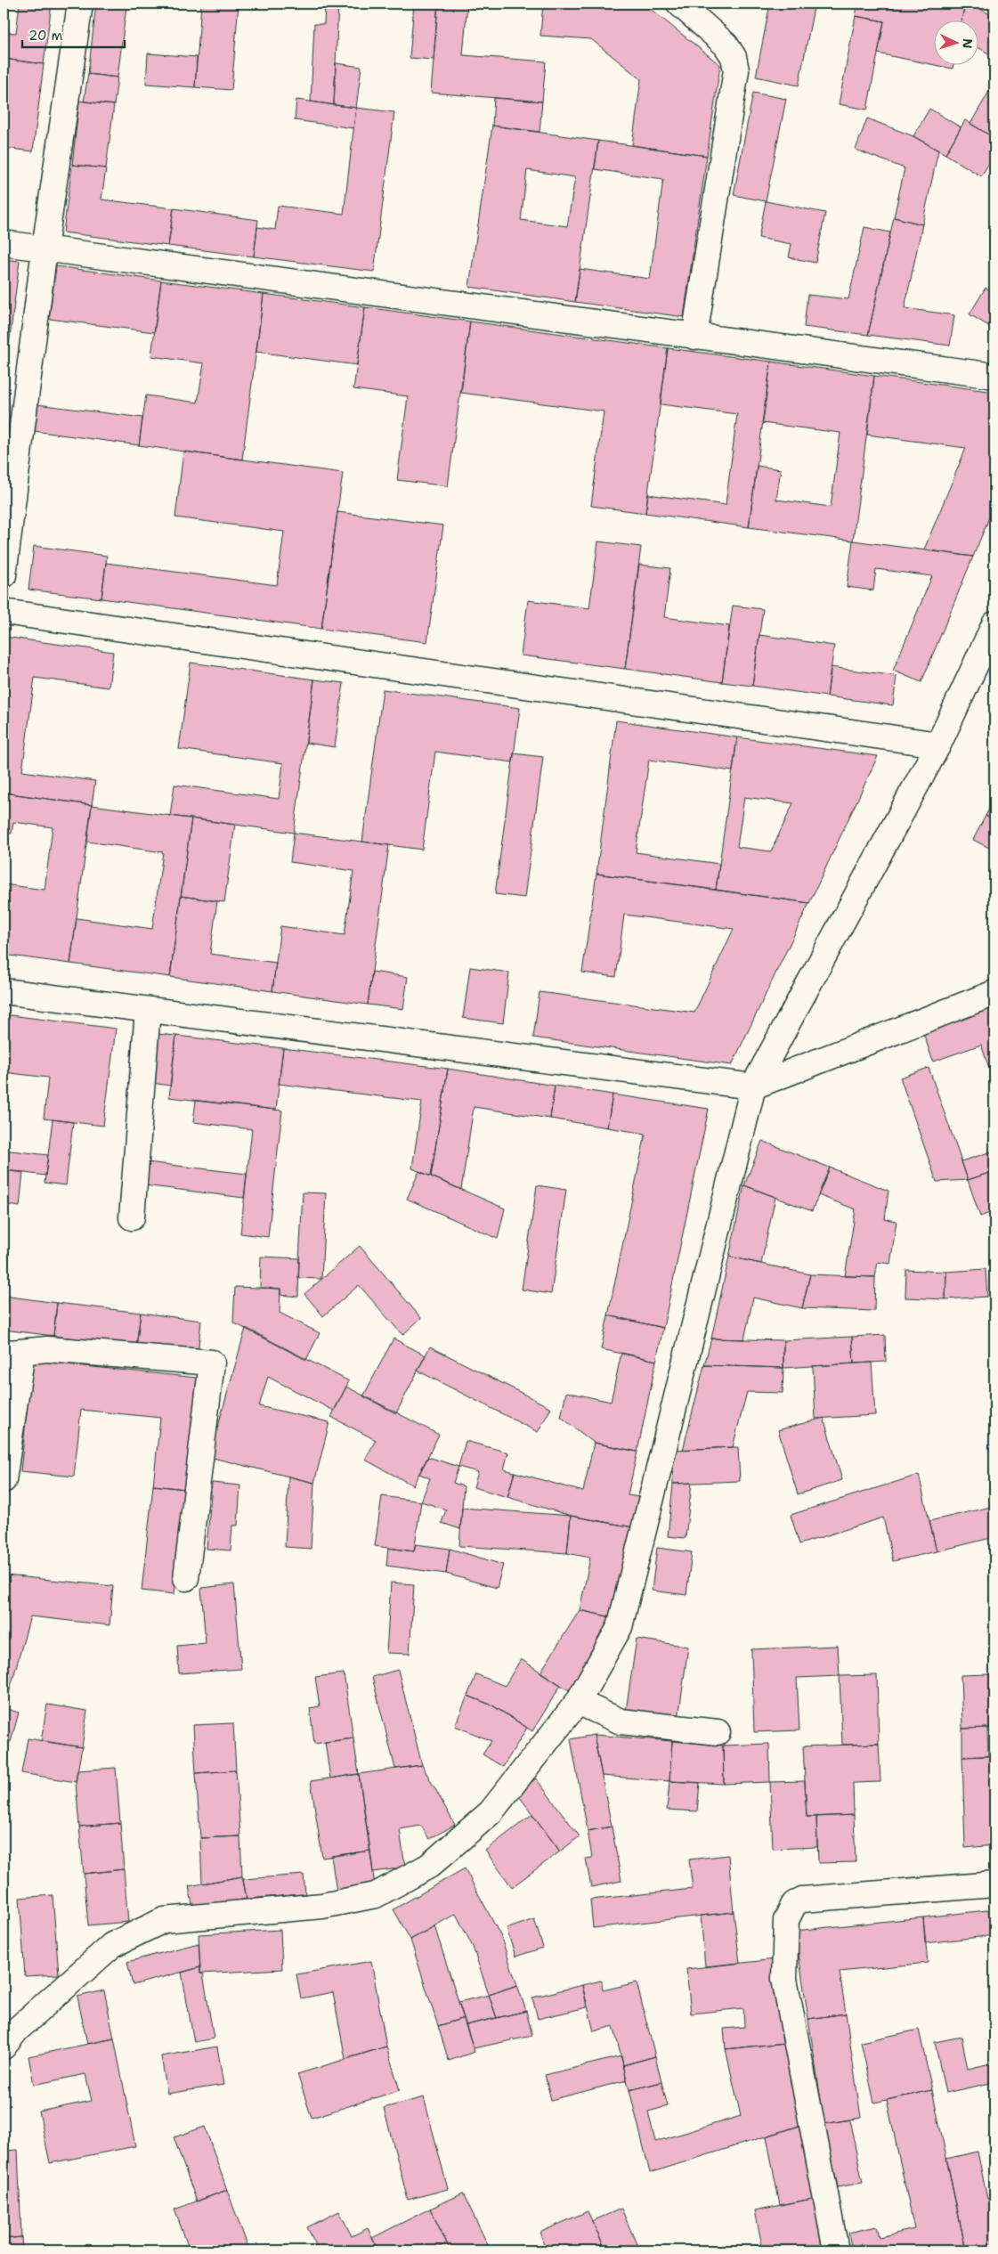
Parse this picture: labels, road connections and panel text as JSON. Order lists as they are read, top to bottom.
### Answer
{
  "scale_bar": "20 m",
  "north": "right"
}
